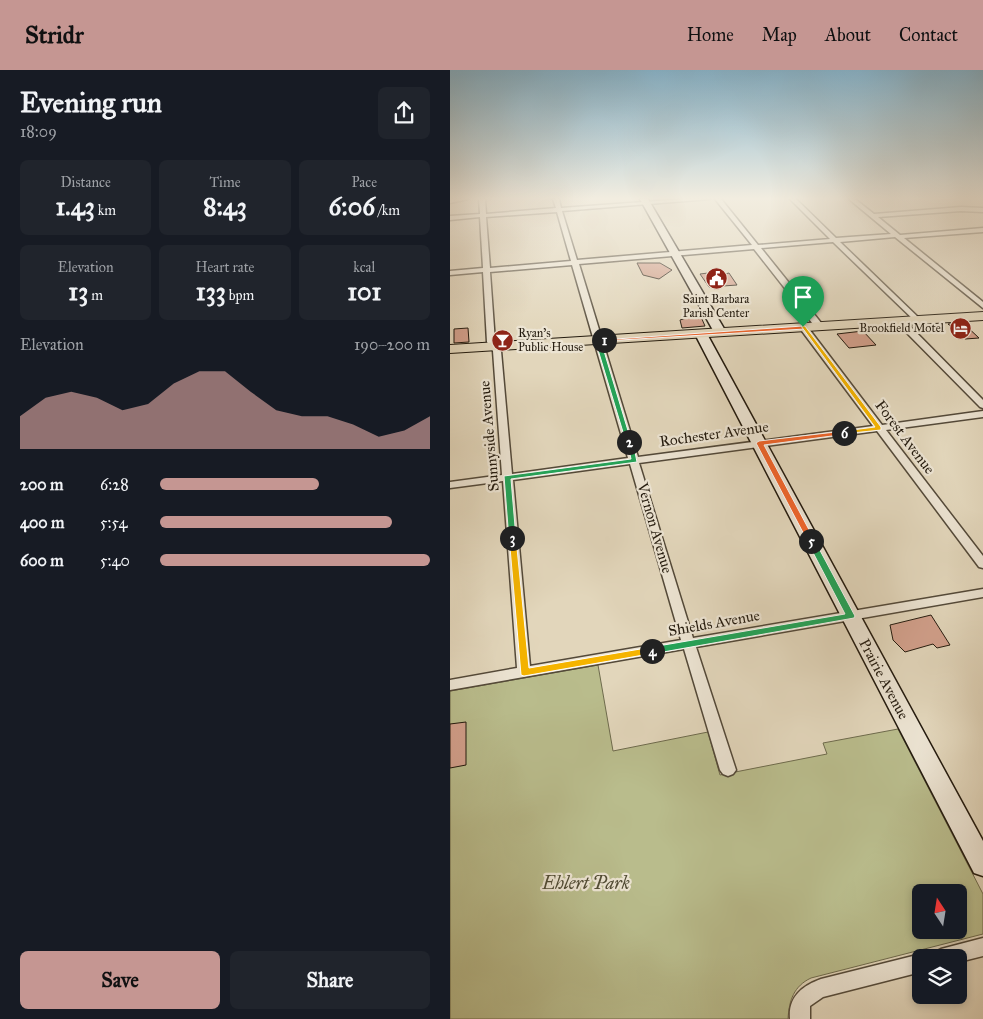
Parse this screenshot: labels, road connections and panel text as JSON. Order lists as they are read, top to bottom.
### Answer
{
  "streets": {
    "street": [
      "Rochester Avenue",
      "Sunnyside Avenue",
      "Forest Avenue",
      "Vernon Avenue",
      "Shields Avenue",
      "Prairie Avenue"
    ]
  },
  "crossings": [
    ["Rochester Avenue", "Sunnyside Avenue"],
    ["Rochester Avenue", "Forest Avenue"],
    ["Rochester Avenue", "Vernon Avenue"],
    ["Rochester Avenue", "Prairie Avenue"],
    ["Sunnyside Avenue", "Shields Avenue"],
    ["Vernon Avenue", "Shields Avenue"],
    ["Shields Avenue", "Prairie Avenue"]
  ],
  "parks": ["Ehlert Park"],
  "places": {
    "public building": ["Saint Barbara Parish Center"],
    "hotel": ["Brookfield Motel"],
    "bar": ["Ryan's Public House"]
  },
  "north": "top",
  "page": {
    "header": "Stridr",
    "nav": [
      "Home",
      "Map",
      "About",
      "Contact"
    ],
    "heading": ["Evening run", "18:09"],
    "stats": [
      ["Distance", "1.43 km"],
      ["Time", "8:43"],
      ["Pace", "6:06 /km"],
      ["Elevation", "13 m"],
      ["Heart rate", "133 bpm"],
      ["kcal", "101"]
    ],
    "chart": ["Elevation", "190–200 m"],
    "pins": [
      "1",
      "6",
      "2",
      "3",
      "5",
      "4"
    ],
    "list": [
      {
        "name": "200 m",
        "note": "6:28"
      },
      {
        "name": "400 m",
        "note": "5:54"
      },
      {
        "name": "600 m",
        "note": "5:40"
      }
    ],
    "buttons": ["Save", "Share"]
  }
}
